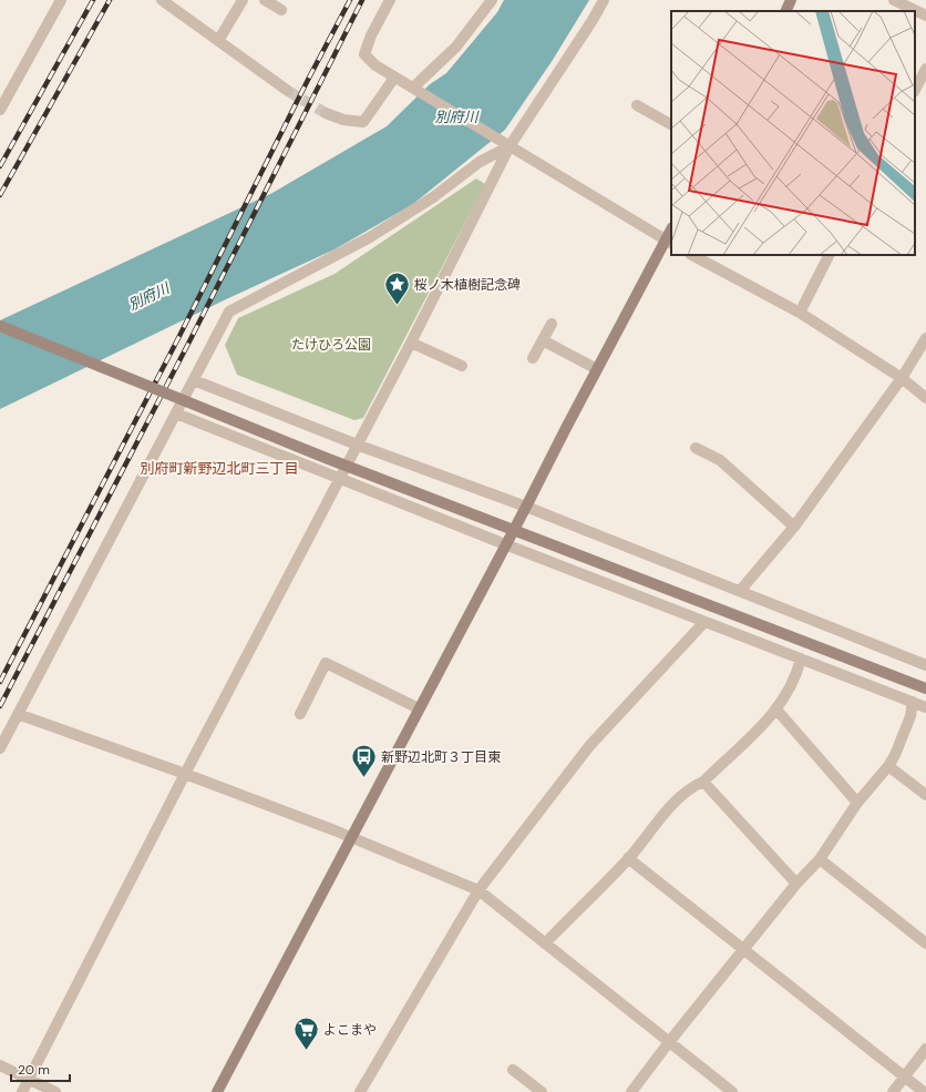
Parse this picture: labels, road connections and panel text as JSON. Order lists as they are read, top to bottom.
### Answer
{
  "districts": ["別府町新野辺北町三丁目"],
  "water": ["別府川"],
  "parks": ["たけひろ公園"],
  "places": {
    "place": ["桜ノ木植樹記念碑"],
    "bus stop": ["新野辺北町３丁目東"],
    "supermarket": ["よこまや"]
  },
  "scale_bar": "20 m"
}
